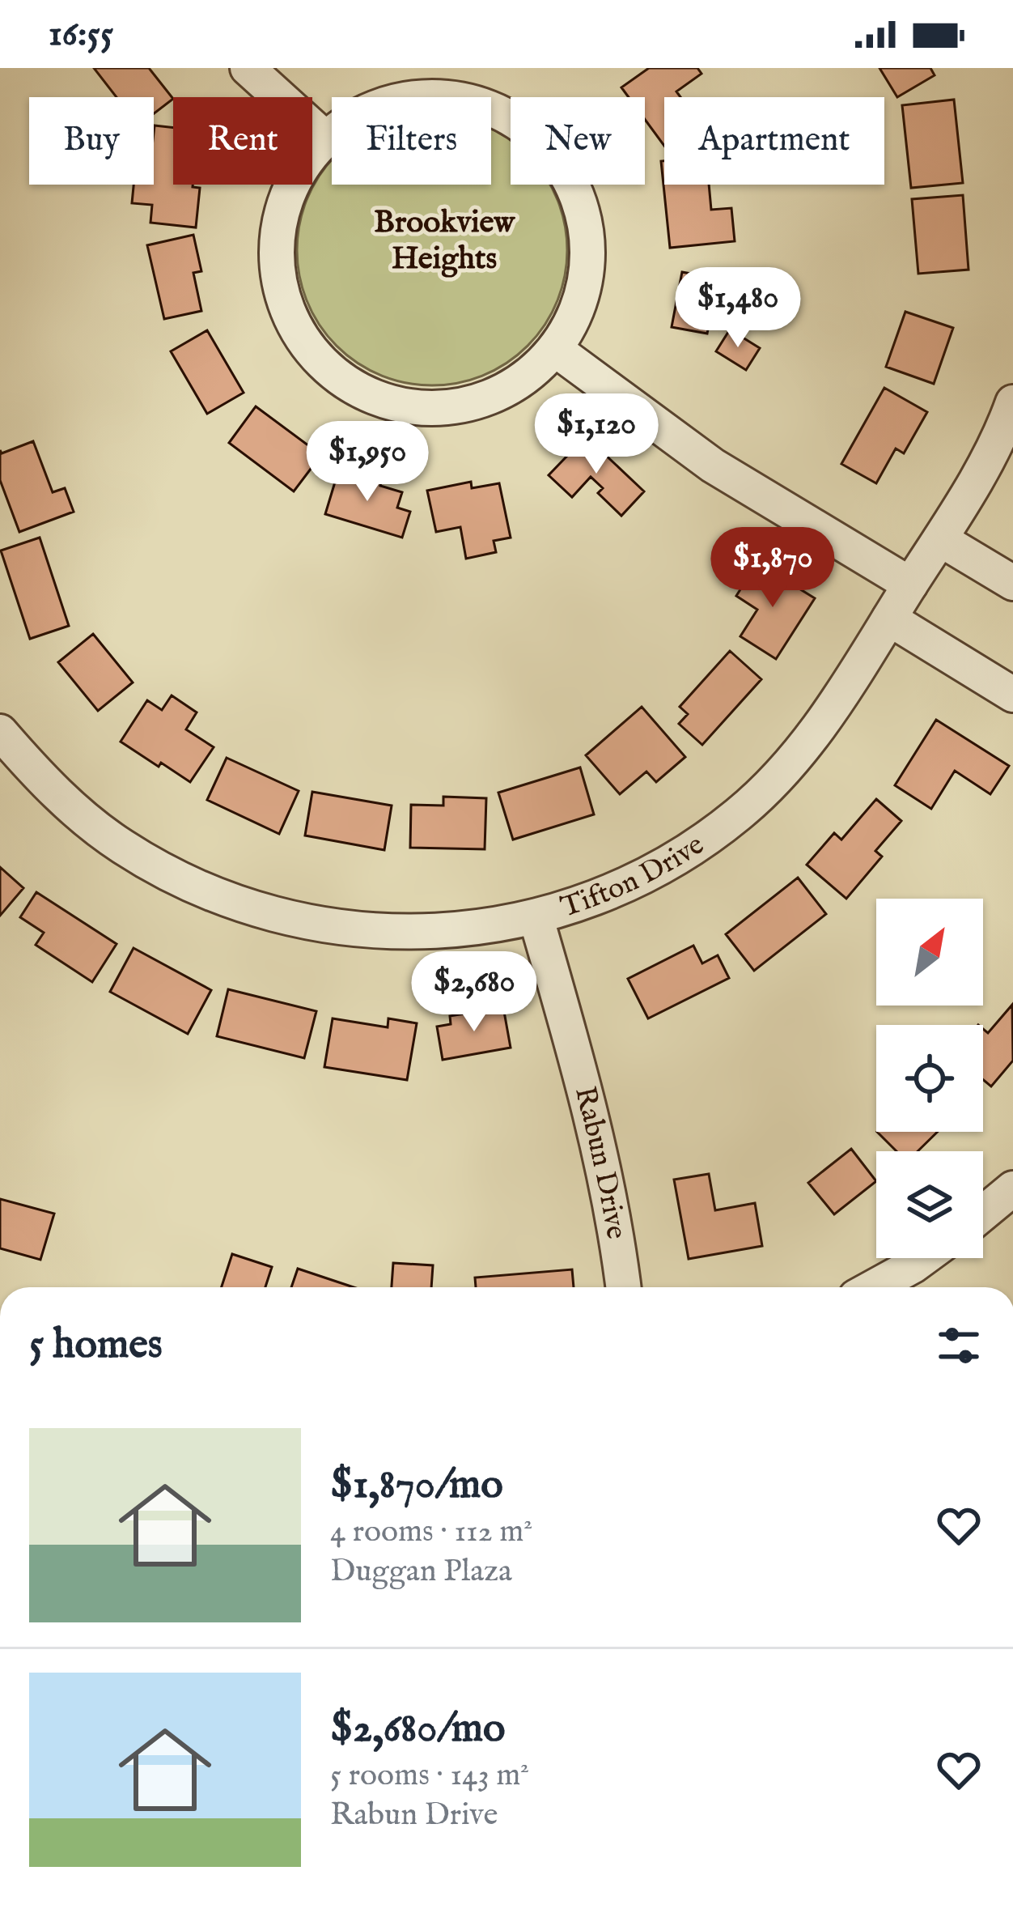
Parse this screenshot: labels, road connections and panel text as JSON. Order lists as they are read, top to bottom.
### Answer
{
  "streets": {
    "street": ["Tifton Drive", "Rabun Drive"]
  },
  "crossings": [
    ["Tifton Drive", "Rabun Drive"]
  ],
  "districts": ["Brookview Heights"],
  "north": "top right",
  "page": {
    "status": "16:55",
    "chip": [
      "Buy",
      "Rent",
      "Filters",
      "New",
      "Apartment"
    ],
    "price": [
      "$1,480",
      "$1,120",
      "$1,950",
      "$1,870",
      "$2,680"
    ],
    "heading": "5 homes",
    "list": [
      {
        "name": "$1,870/mo",
        "note": "4 rooms · 112 m² · Duggan Plaza"
      },
      {
        "name": "$2,680/mo",
        "note": "5 rooms · 143 m² · Rabun Drive"
      }
    ]
  }
}
